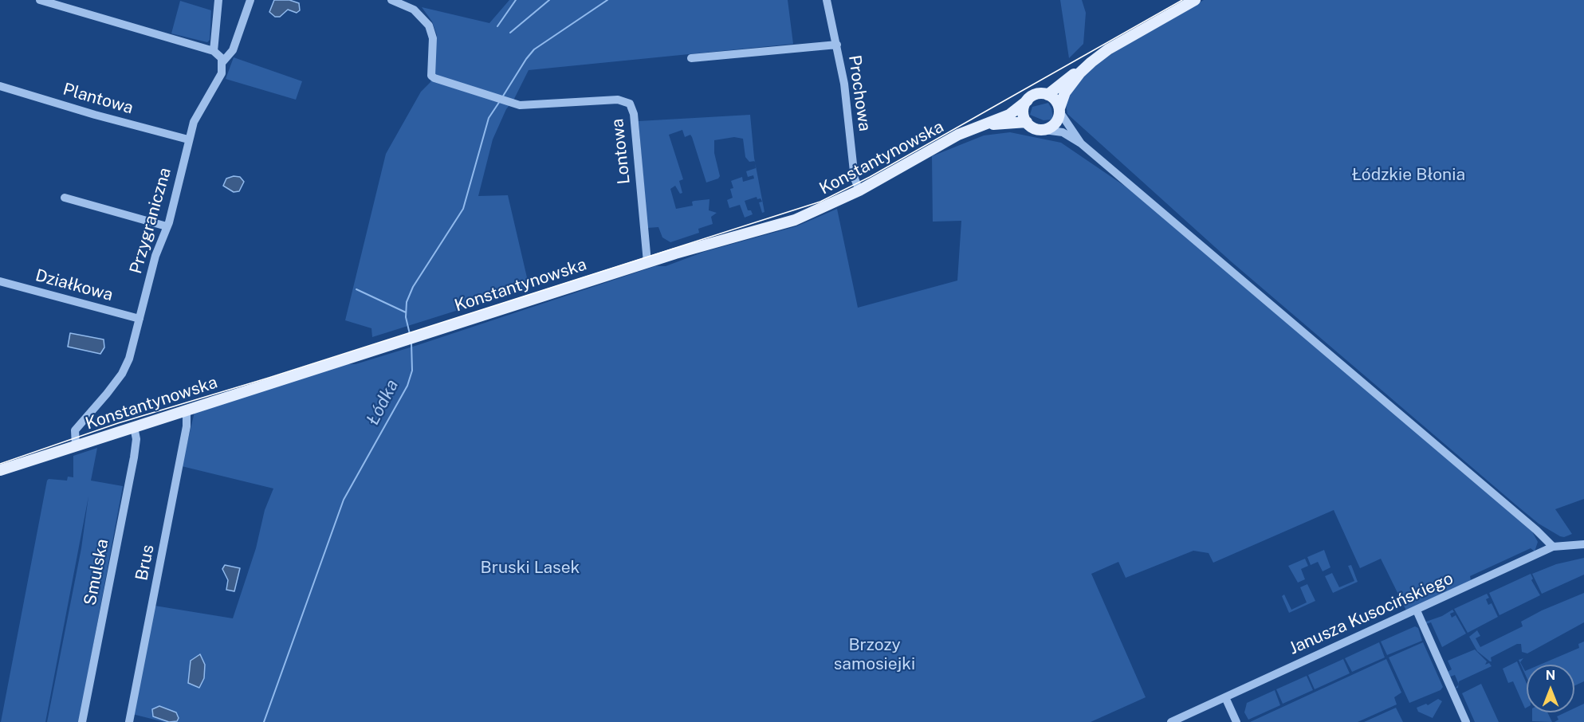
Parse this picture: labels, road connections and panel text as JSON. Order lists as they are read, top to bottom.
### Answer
{
  "streets": {
    "main road": ["Konstantynowska"],
    "street": [
      "Prochowa",
      "Plantowa",
      "Lontowa",
      "Przygraniczna",
      "Działkowa",
      "Brus",
      "Smulska",
      "Janusza Kusocińskiego"
    ]
  },
  "crossings": [
    ["Prochowa", "Konstantynowska"],
    ["Plantowa", "Przygraniczna"],
    ["Lontowa", "Konstantynowska"],
    ["Konstantynowska", "Przygraniczna"],
    ["Konstantynowska", "Brus"],
    ["Konstantynowska", "Smulska"],
    ["Przygraniczna", "Działkowa"]
  ],
  "water": ["Łódka"],
  "parks": ["Łódzkie Błonia", "Bruski Lasek", "Brzozy samosiejki"],
  "north": "top"
}
